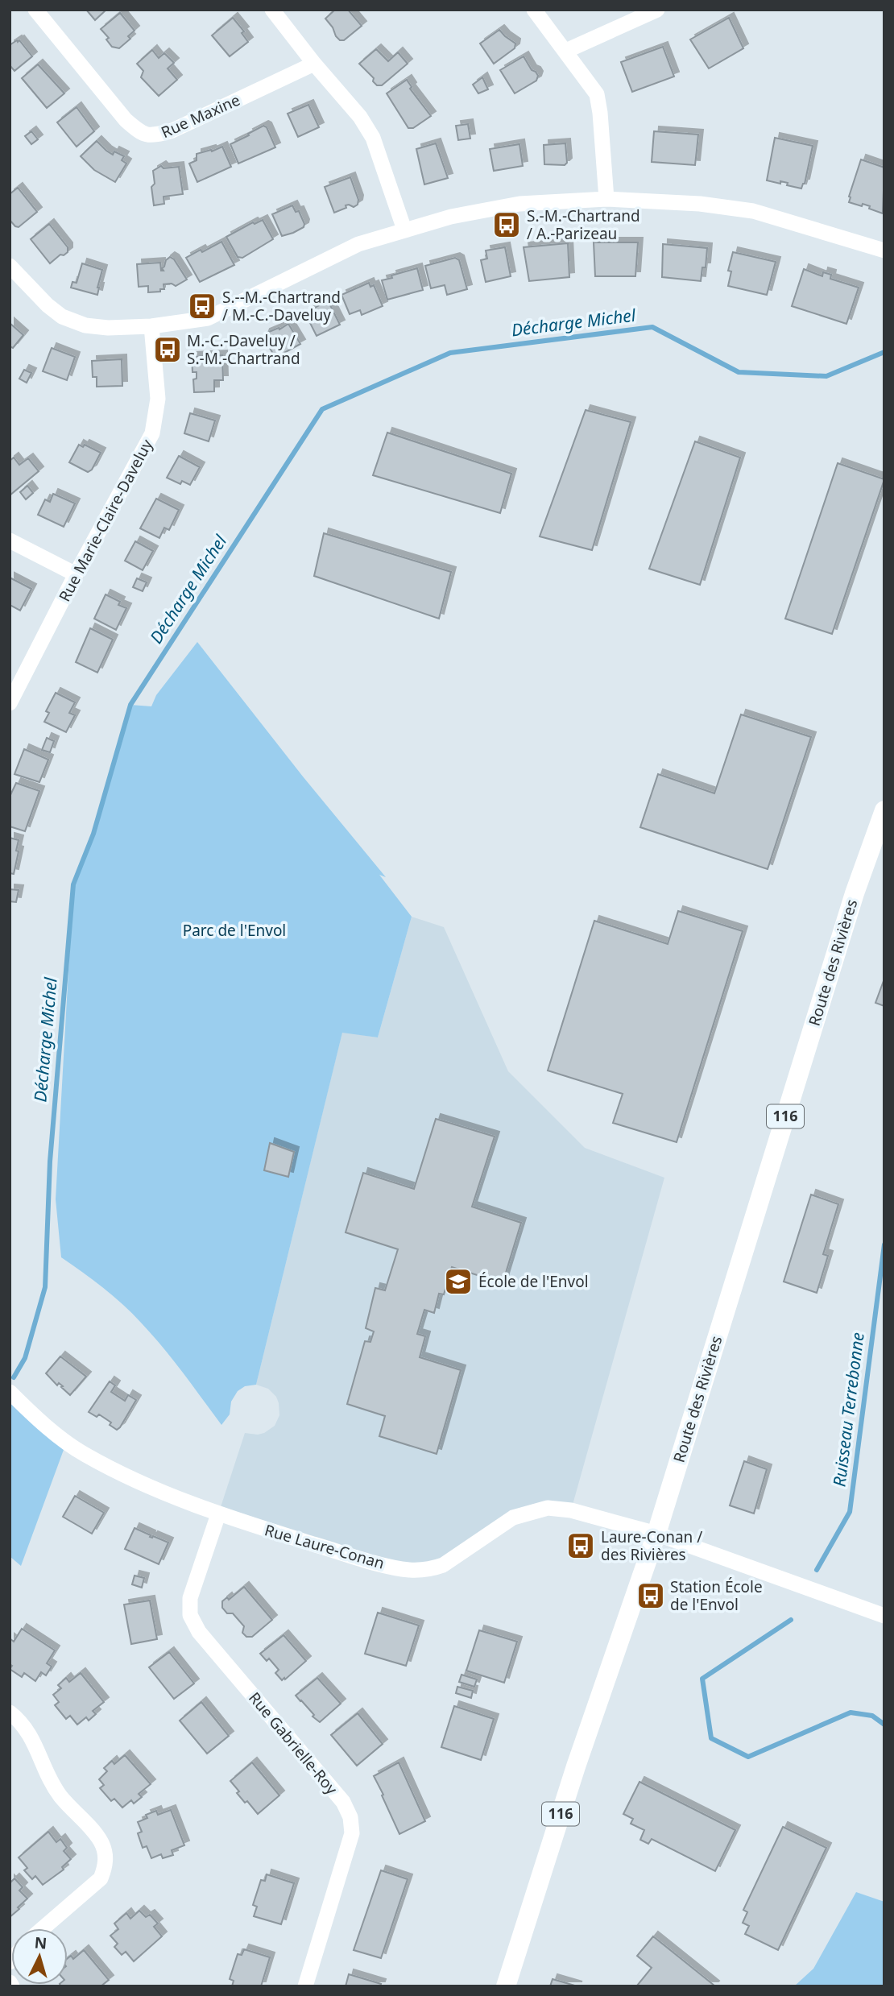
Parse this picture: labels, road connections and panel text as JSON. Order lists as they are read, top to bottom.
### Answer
{
  "streets": {
    "main road": ["Route des Rivières", "116"],
    "street": [
      "Rue Maxine",
      "Rue Marie-Claire-Daveluy",
      "Rue Laure-Conan",
      "Rue Gabrielle-Roy"
    ]
  },
  "crossings": [
    ["Route des Rivières", "Rue Laure-Conan"],
    ["Rue Laure-Conan", "Rue Gabrielle-Roy"]
  ],
  "water": ["Décharge Michel", "Ruisseau Terrebonne"],
  "parks": ["Parc de l'Envol"],
  "places": {
    "bus stop": [
      "S.-M.-Chartrand / A.-Parizeau",
      "S.--M.-Chartrand / M.-C.-Daveluy",
      "M.-C.-Daveluy / S.-M.-Chartrand",
      "Laure-Conan / des Rivières",
      "Station École de l'Envol"
    ],
    "school or university": ["École de l'Envol"]
  },
  "north": "top"
}
